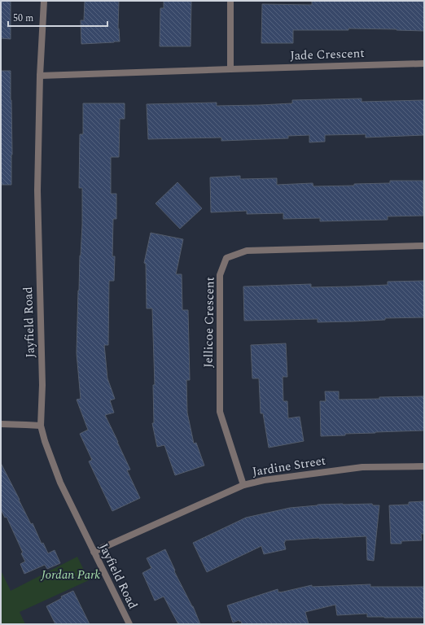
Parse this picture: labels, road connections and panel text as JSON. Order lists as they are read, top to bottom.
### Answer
{
  "streets": {
    "street": [
      "Jade Crescent",
      "Jayfield Road",
      "Jellicoe Crescent",
      "Jardine Street"
    ]
  },
  "crossings": [
    ["Jade Crescent", "Jayfield Road"],
    ["Jayfield Road", "Jardine Street"],
    ["Jellicoe Crescent", "Jardine Street"]
  ],
  "parks": ["Jordan Park"],
  "scale_bar": "50 m"
}
